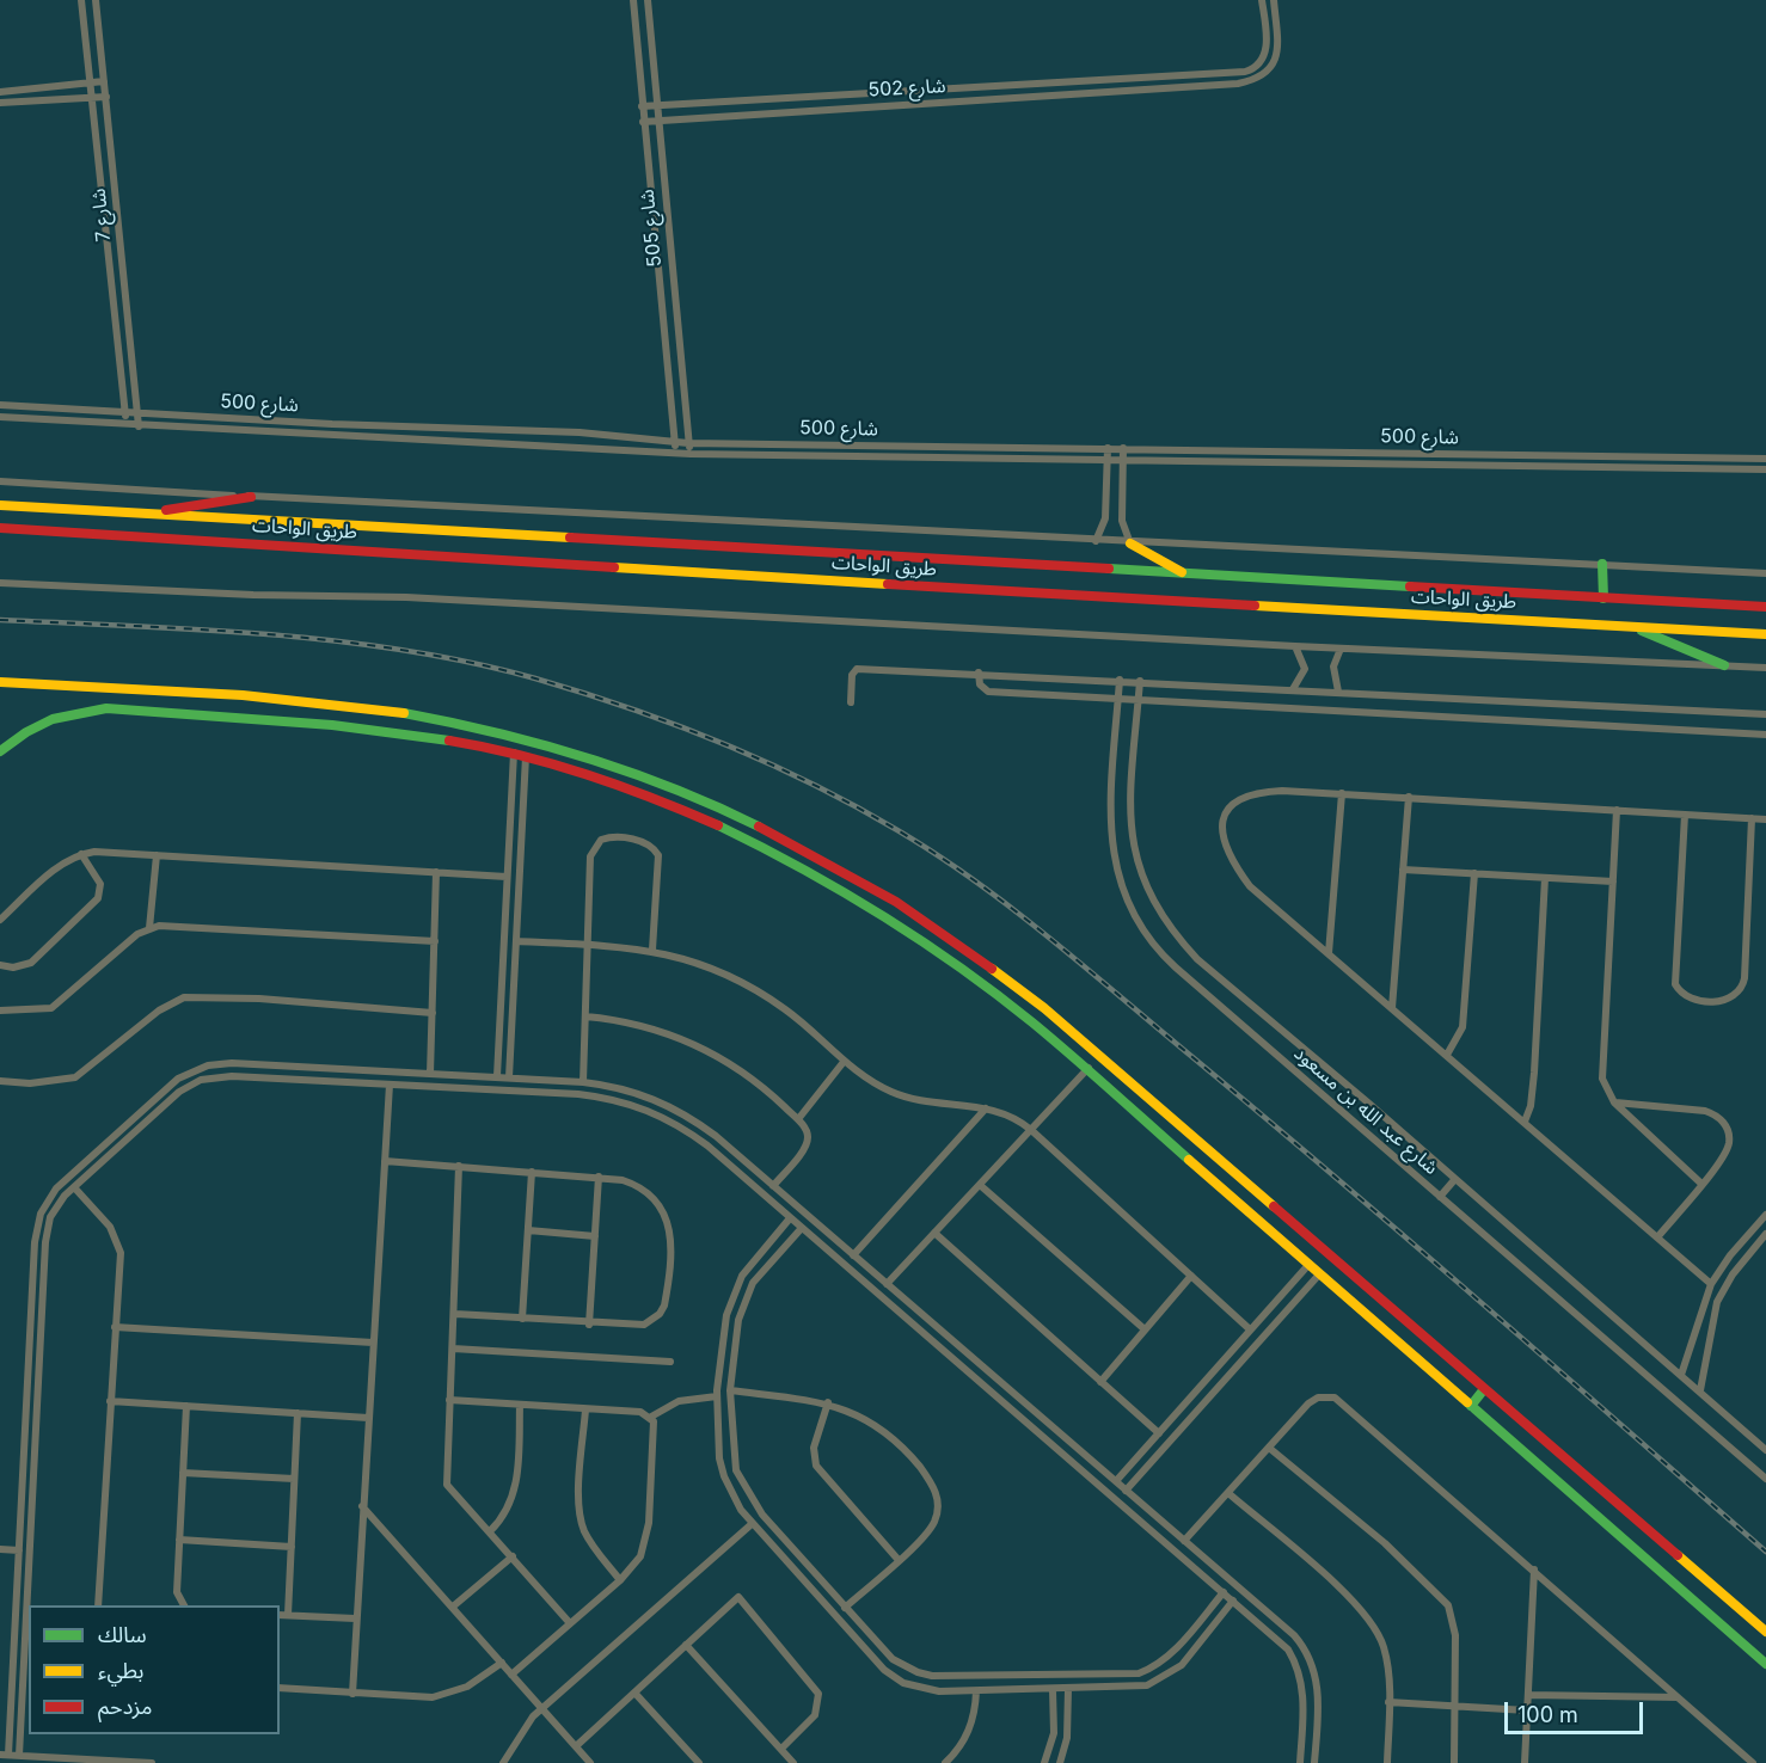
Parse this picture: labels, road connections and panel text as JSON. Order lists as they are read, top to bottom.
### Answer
{
  "streets": {
    "main road": ["طريق الواحات"],
    "street": [
      "شارع 502",
      "شارع 7",
      "شارع 505",
      "شارع 500",
      "شارع عبد الله بن مسعود"
    ]
  },
  "crossings": [
    ["شارع 502", "شارع 505"],
    ["شارع 7", "شارع 500"],
    ["شارع 505", "شارع 500"]
  ],
  "legend": ["سالك", "بطيء", "مزدحم"],
  "scale_bar": "100 m"
}
